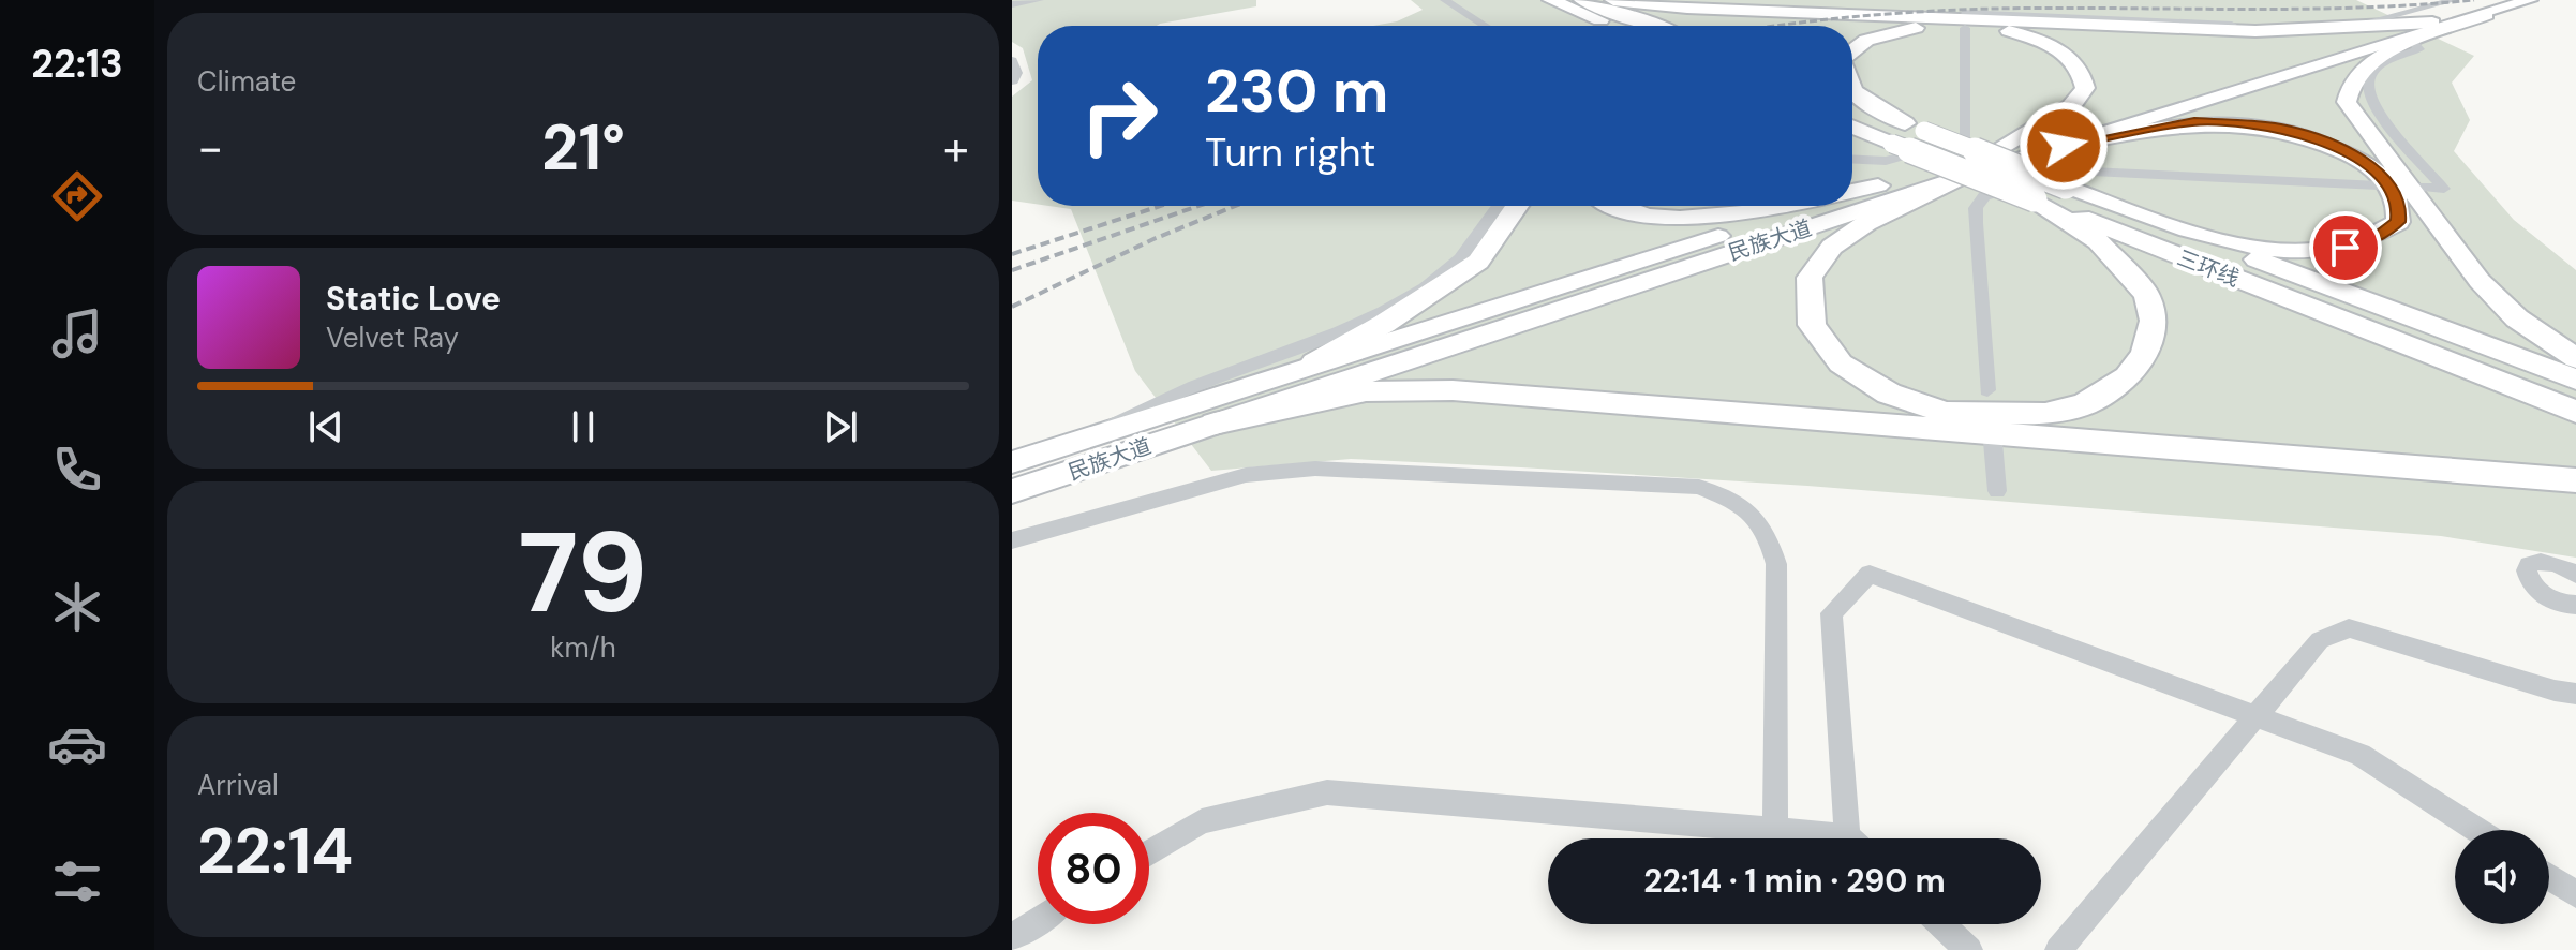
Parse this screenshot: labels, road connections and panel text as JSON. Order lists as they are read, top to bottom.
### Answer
{
  "streets": {
    "highway": ["三环线"],
    "main road": ["民族大道"]
  },
  "page": {
    "tabs": "22:13",
    "tile": [
      "Climate",
      ["79", "km/h"],
      ["Arrival", "22:14"]
    ],
    "turn": ["230 m", "Turn right"],
    "heat": ["−", "21°", "+"],
    "song": ["Static Love", "Velvet Ray"],
    "limit": "80",
    "trip": "22:14 · 1 min · 290 m"
  }
}
